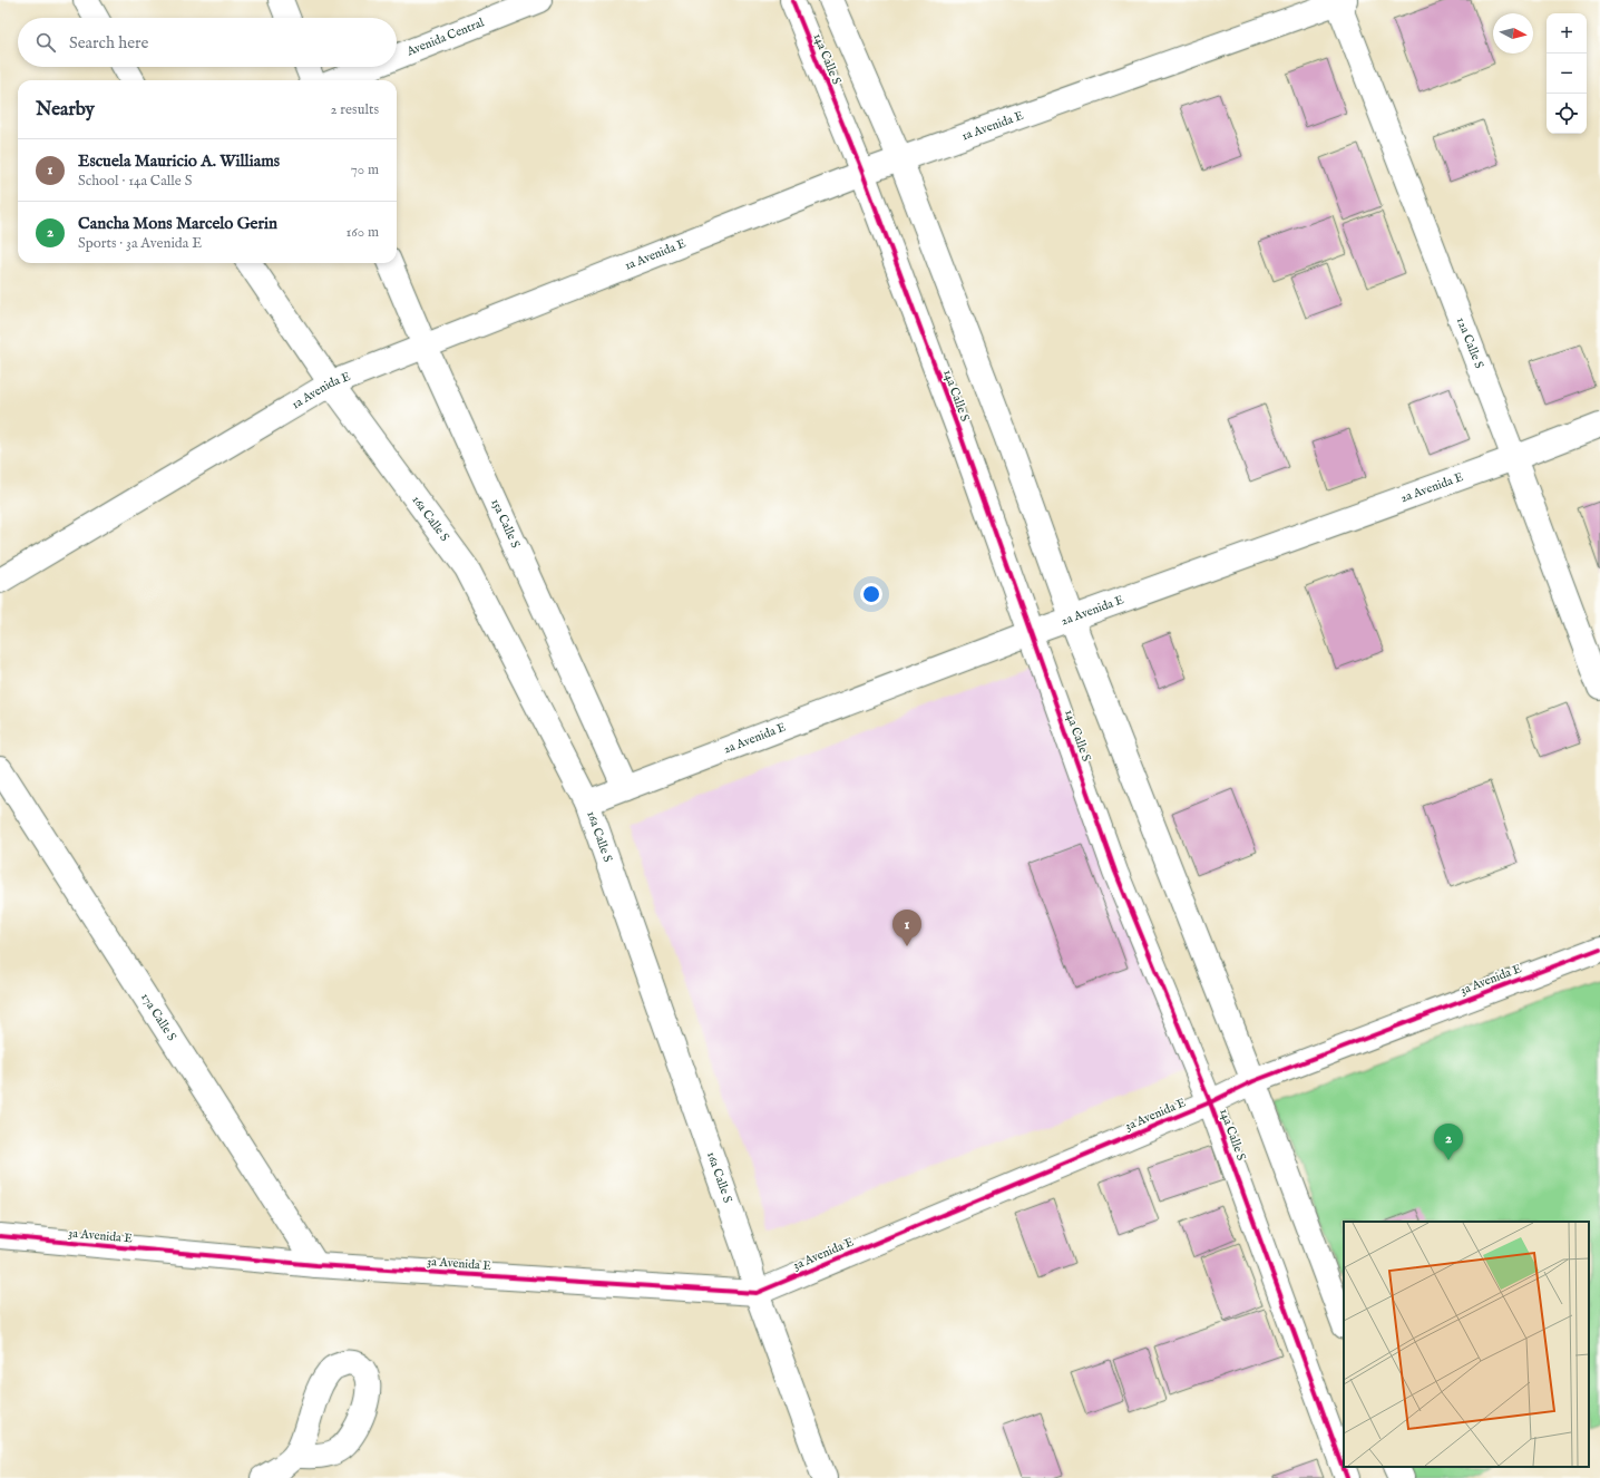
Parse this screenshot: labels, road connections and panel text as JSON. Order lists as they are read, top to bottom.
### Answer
{
  "streets": {
    "street": [
      "Avenida Central",
      "14a Calle S",
      "1a Avenida E",
      "12a Calle S",
      "2a Avenida E",
      "16a Calle S",
      "15a Calle S",
      "3a Avenida E",
      "17a Calle S"
    ]
  },
  "crossings": [
    ["14a Calle S", "1a Avenida E"],
    ["14a Calle S", "2a Avenida E"],
    ["14a Calle S", "3a Avenida E"],
    ["1a Avenida E", "12a Calle S"],
    ["1a Avenida E", "16a Calle S"],
    ["1a Avenida E", "15a Calle S"],
    ["12a Calle S", "2a Avenida E"],
    ["2a Avenida E", "16a Calle S"],
    ["2a Avenida E", "15a Calle S"],
    ["16a Calle S", "3a Avenida E"],
    ["3a Avenida E", "17a Calle S"]
  ],
  "north": "right",
  "page": {
    "map_buttons": ["+", "−"],
    "search": "Search here",
    "heading": ["Nearby", "2 results"],
    "list": [
      {
        "mark": "1",
        "name": "Escuela Mauricio A. Williams",
        "note": "School · 14a Calle S",
        "value": "70 m"
      },
      {
        "mark": "2",
        "name": "Cancha Mons Marcelo Gerin",
        "note": "Sports · 3a Avenida E",
        "value": "160 m"
      }
    ],
    "pins": ["1", "2"]
  }
}
